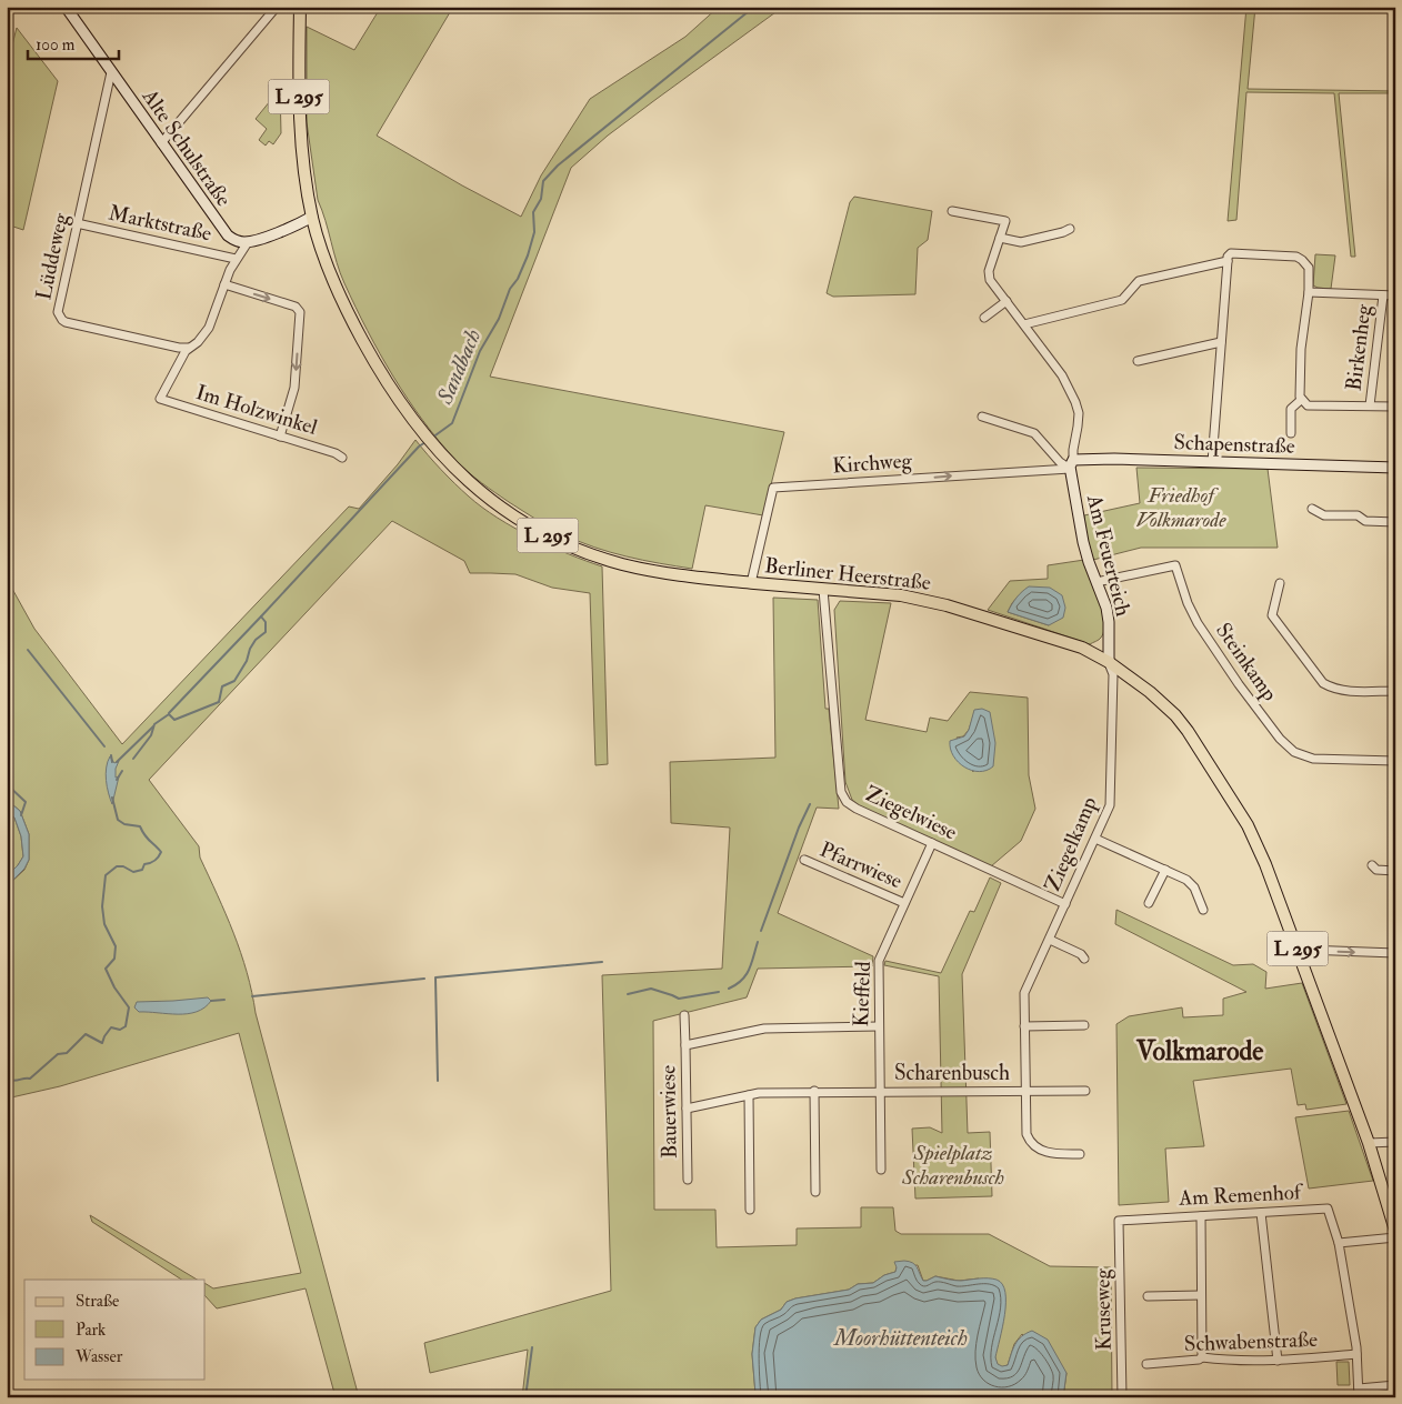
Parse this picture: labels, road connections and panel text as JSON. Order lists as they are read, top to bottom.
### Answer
{
  "streets": {
    "main road": ["L 295", "Berliner Heerstraße"],
    "street": [
      "Alte Schulstraße",
      "Marktstraße",
      "Lüddeweg",
      "Birkenheg",
      "Im Holzwinkel",
      "Schapenstraße",
      "Kirchweg",
      "Am Feuerteich",
      "Steinkamp",
      "Ziegelwiese",
      "Ziegelkamp",
      "Pfarrwiese",
      "Kieffeld",
      "Scharenbusch",
      "Bauerwiese",
      "Am Remenhof",
      "Kruseweg",
      "Schwabenstraße"
    ]
  },
  "crossings": [
    ["Alte Schulstraße", "Lüddeweg"],
    ["Marktstraße", "Lüddeweg"],
    ["Lüddeweg", "Im Holzwinkel"],
    ["Schapenstraße", "Kirchweg"],
    ["Schapenstraße", "Am Feuerteich"],
    ["Kirchweg", "Am Feuerteich"],
    ["Kirchweg", "Berliner Heerstraße"],
    ["Am Feuerteich", "Berliner Heerstraße"],
    ["Am Feuerteich", "Steinkamp"],
    ["Am Feuerteich", "Ziegelkamp"],
    ["Berliner Heerstraße", "Ziegelwiese"],
    ["Berliner Heerstraße", "Ziegelkamp"],
    ["Ziegelwiese", "Ziegelkamp"],
    ["Ziegelwiese", "Kieffeld"],
    ["Ziegelkamp", "Scharenbusch"],
    ["Pfarrwiese", "Kieffeld"],
    ["Kieffeld", "Scharenbusch"],
    ["Kieffeld", "Bauerwiese"],
    ["Scharenbusch", "Bauerwiese"],
    ["Am Remenhof", "Kruseweg"]
  ],
  "one_way": ["Kirchweg"],
  "districts": ["Volkmarode"],
  "water": ["Sandbach", "Moorhüttenteich"],
  "parks": ["Friedhof Volkmarode", "Spielplatz Scharenbusch"],
  "legend": ["Straße", "Park", "Wasser"],
  "scale_bar": "100 m"
}
